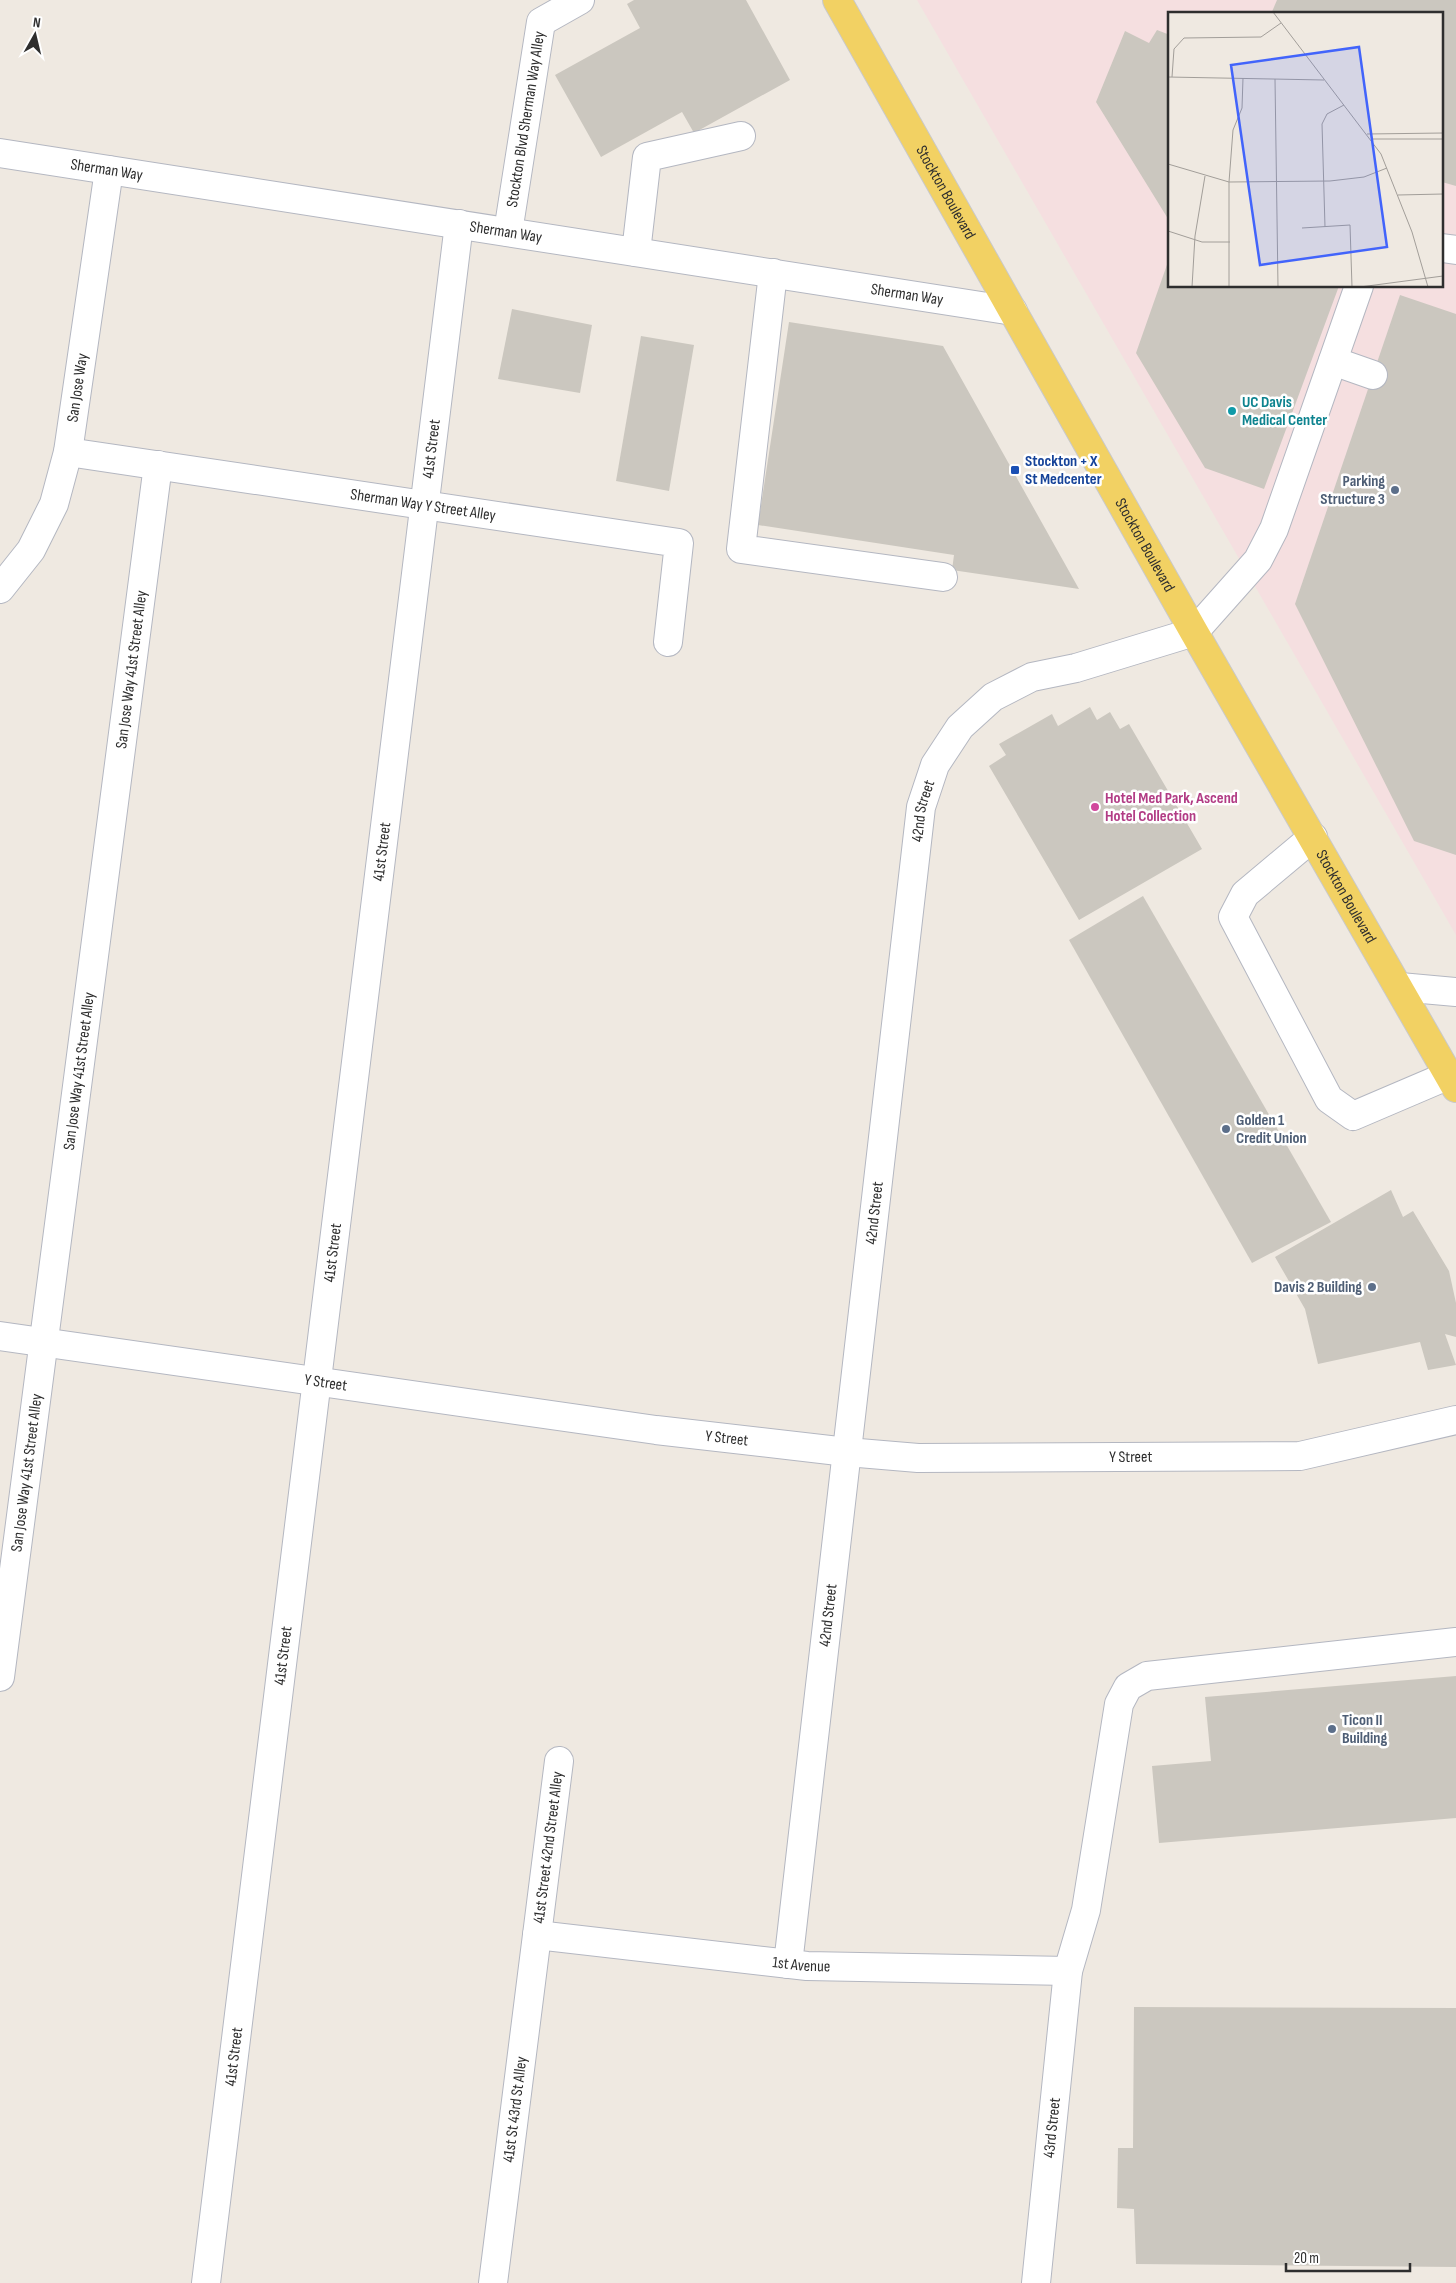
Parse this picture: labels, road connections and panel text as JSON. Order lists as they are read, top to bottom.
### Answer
{
  "streets": {
    "main road": ["Stockton Boulevard"],
    "street": [
      "Stockton Blvd Sherman Way Alley",
      "Sherman Way",
      "San Jose Way",
      "41st Street",
      "Sherman Way Y Street Alley",
      "San Jose Way 41st Street Alley",
      "42nd Street",
      "Y Street",
      "41st Street 42nd Street Alley",
      "1st Avenue",
      "41st St 43rd St Alley",
      "43rd Street"
    ]
  },
  "crossings": [
    ["Stockton Blvd Sherman Way Alley", "Sherman Way"],
    ["Sherman Way", "Stockton Boulevard"],
    ["Sherman Way", "San Jose Way"],
    ["Sherman Way", "41st Street"],
    ["Stockton Boulevard", "42nd Street"],
    ["San Jose Way", "Sherman Way Y Street Alley"],
    ["41st Street", "Sherman Way Y Street Alley"],
    ["41st Street", "Y Street"],
    ["Sherman Way Y Street Alley", "San Jose Way 41st Street Alley"],
    ["San Jose Way 41st Street Alley", "Y Street"],
    ["42nd Street", "Y Street"],
    ["42nd Street", "1st Avenue"],
    ["41st Street 42nd Street Alley", "1st Avenue"],
    ["41st Street 42nd Street Alley", "41st St 43rd St Alley"],
    ["1st Avenue", "41st St 43rd St Alley"],
    ["1st Avenue", "43rd Street"]
  ],
  "places": {
    "other": [
      "UC Davis Medical Center",
      "Parking Structure 3",
      "Hotel Med Park, Ascend Hotel Collection",
      "Golden 1 Credit Union",
      "Davis 2 Building",
      "Ticon II Building"
    ],
    "transit": ["Stockton + X St Medcenter"]
  },
  "scale_bar": "20 m",
  "north": "top"
}
